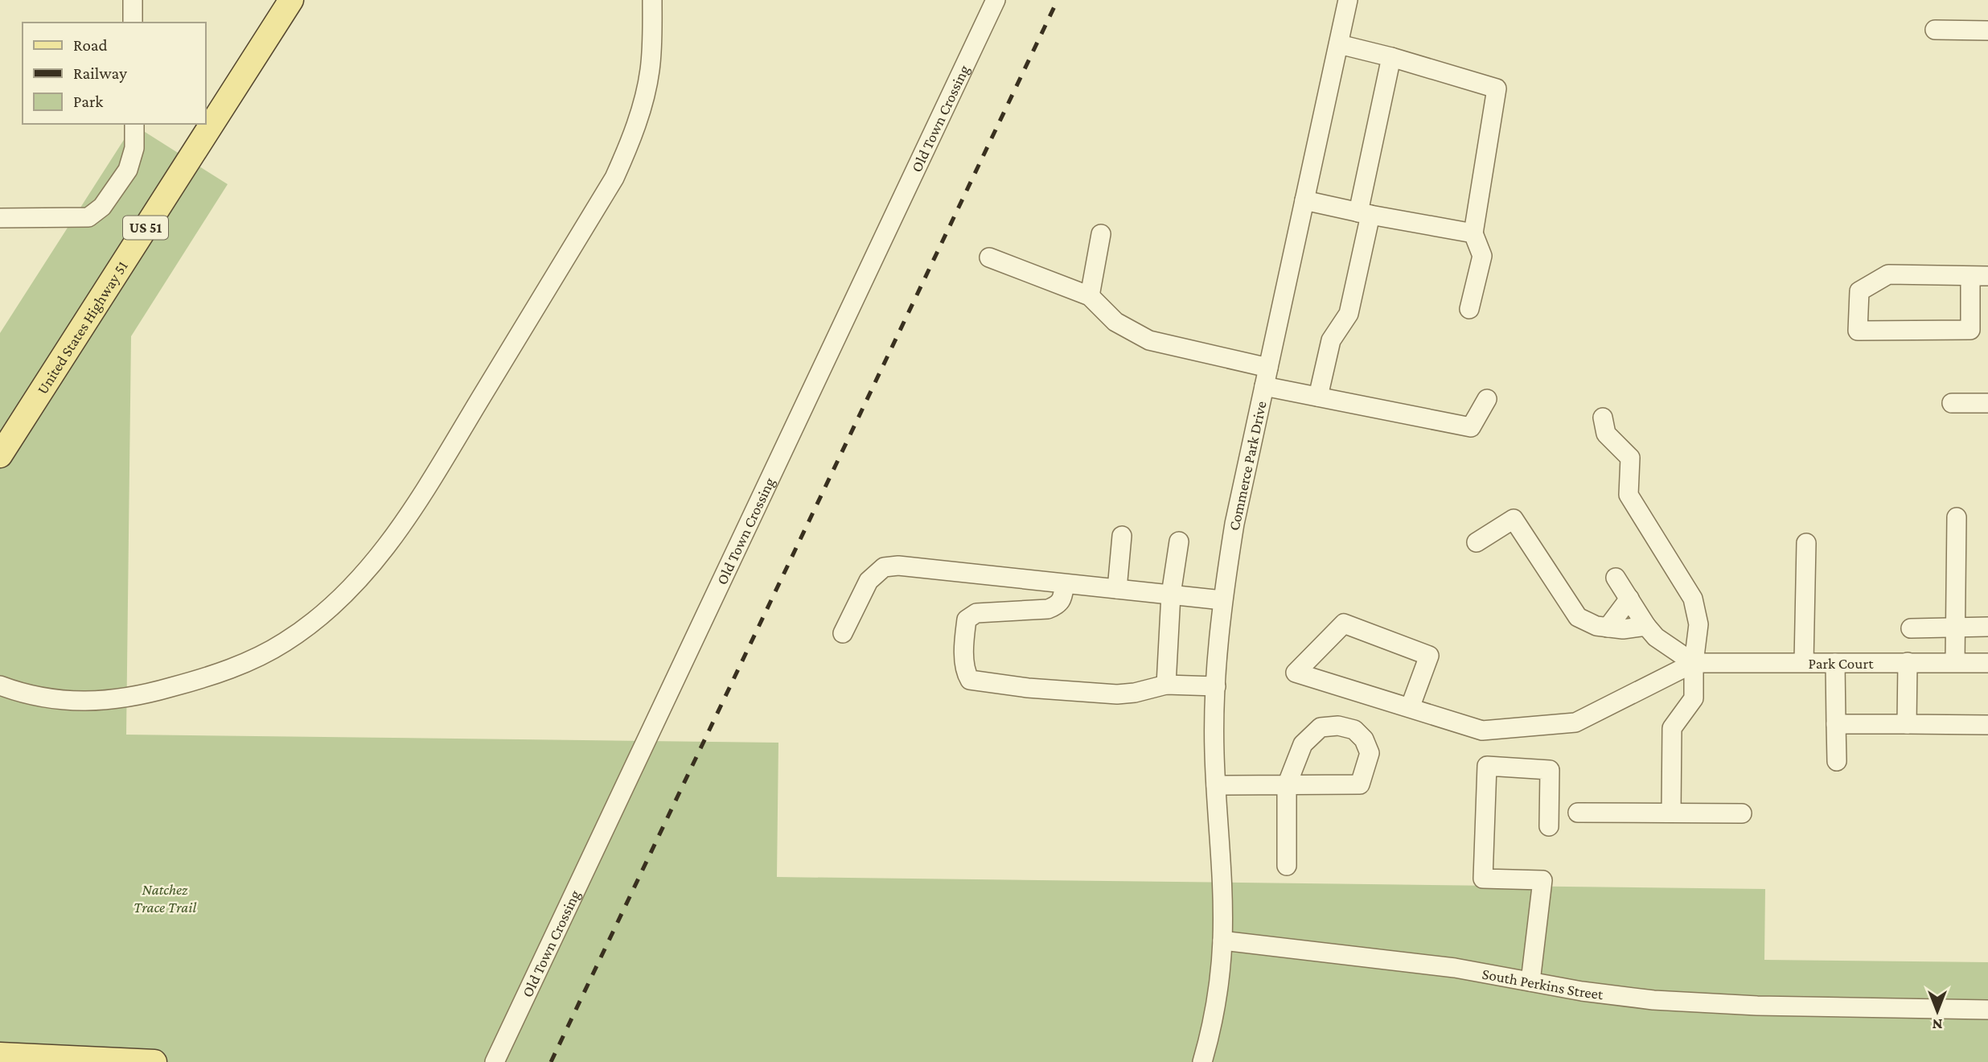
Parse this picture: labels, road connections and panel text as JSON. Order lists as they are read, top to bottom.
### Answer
{
  "streets": {
    "main road": ["US 51", "United States Highway 51"],
    "street": [
      "Old Town Crossing",
      "Commerce Park Drive",
      "Park Court",
      "South Perkins Street"
    ]
  },
  "crossings": [
    ["Commerce Park Drive", "South Perkins Street"]
  ],
  "parks": ["Natchez Trace Trail"],
  "legend": ["Road", "Railway", "Park"],
  "north": "bottom"
}
